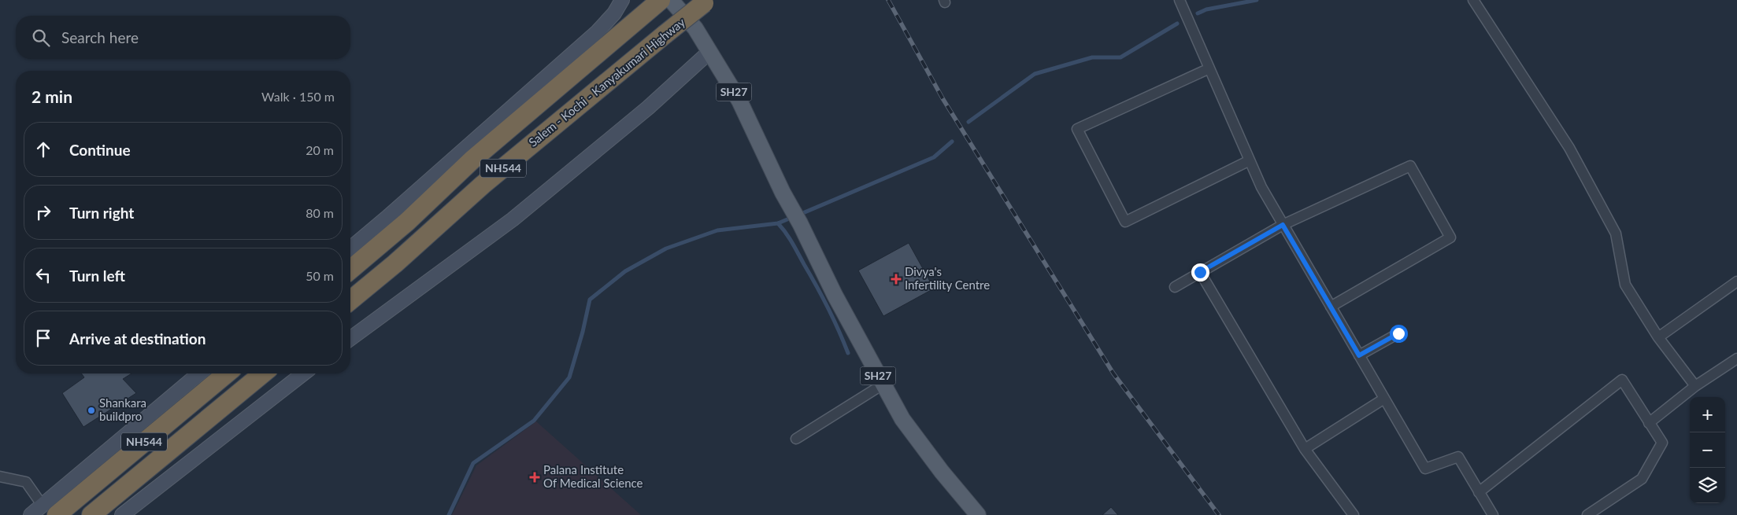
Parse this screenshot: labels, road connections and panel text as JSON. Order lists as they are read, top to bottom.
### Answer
{
  "streets": {
    "highway": ["Salem - Kochi - Kanyakumari Highway", "NH544"],
    "main road": ["SH27"]
  },
  "places": {
    "health": ["Divya's Infertility Centre", "Palana Institute Of Medical Science"],
    "other": ["Shankara buildpro"]
  },
  "page": {
    "search": "Search here",
    "heading": ["2 min", "Walk · 150 m"],
    "list": [
      ["Continue", "20 m"],
      ["Turn right", "80 m"],
      ["Turn left", "50 m"],
      "Arrive at destination"
    ],
    "map_buttons": ["+", "−"]
  }
}
